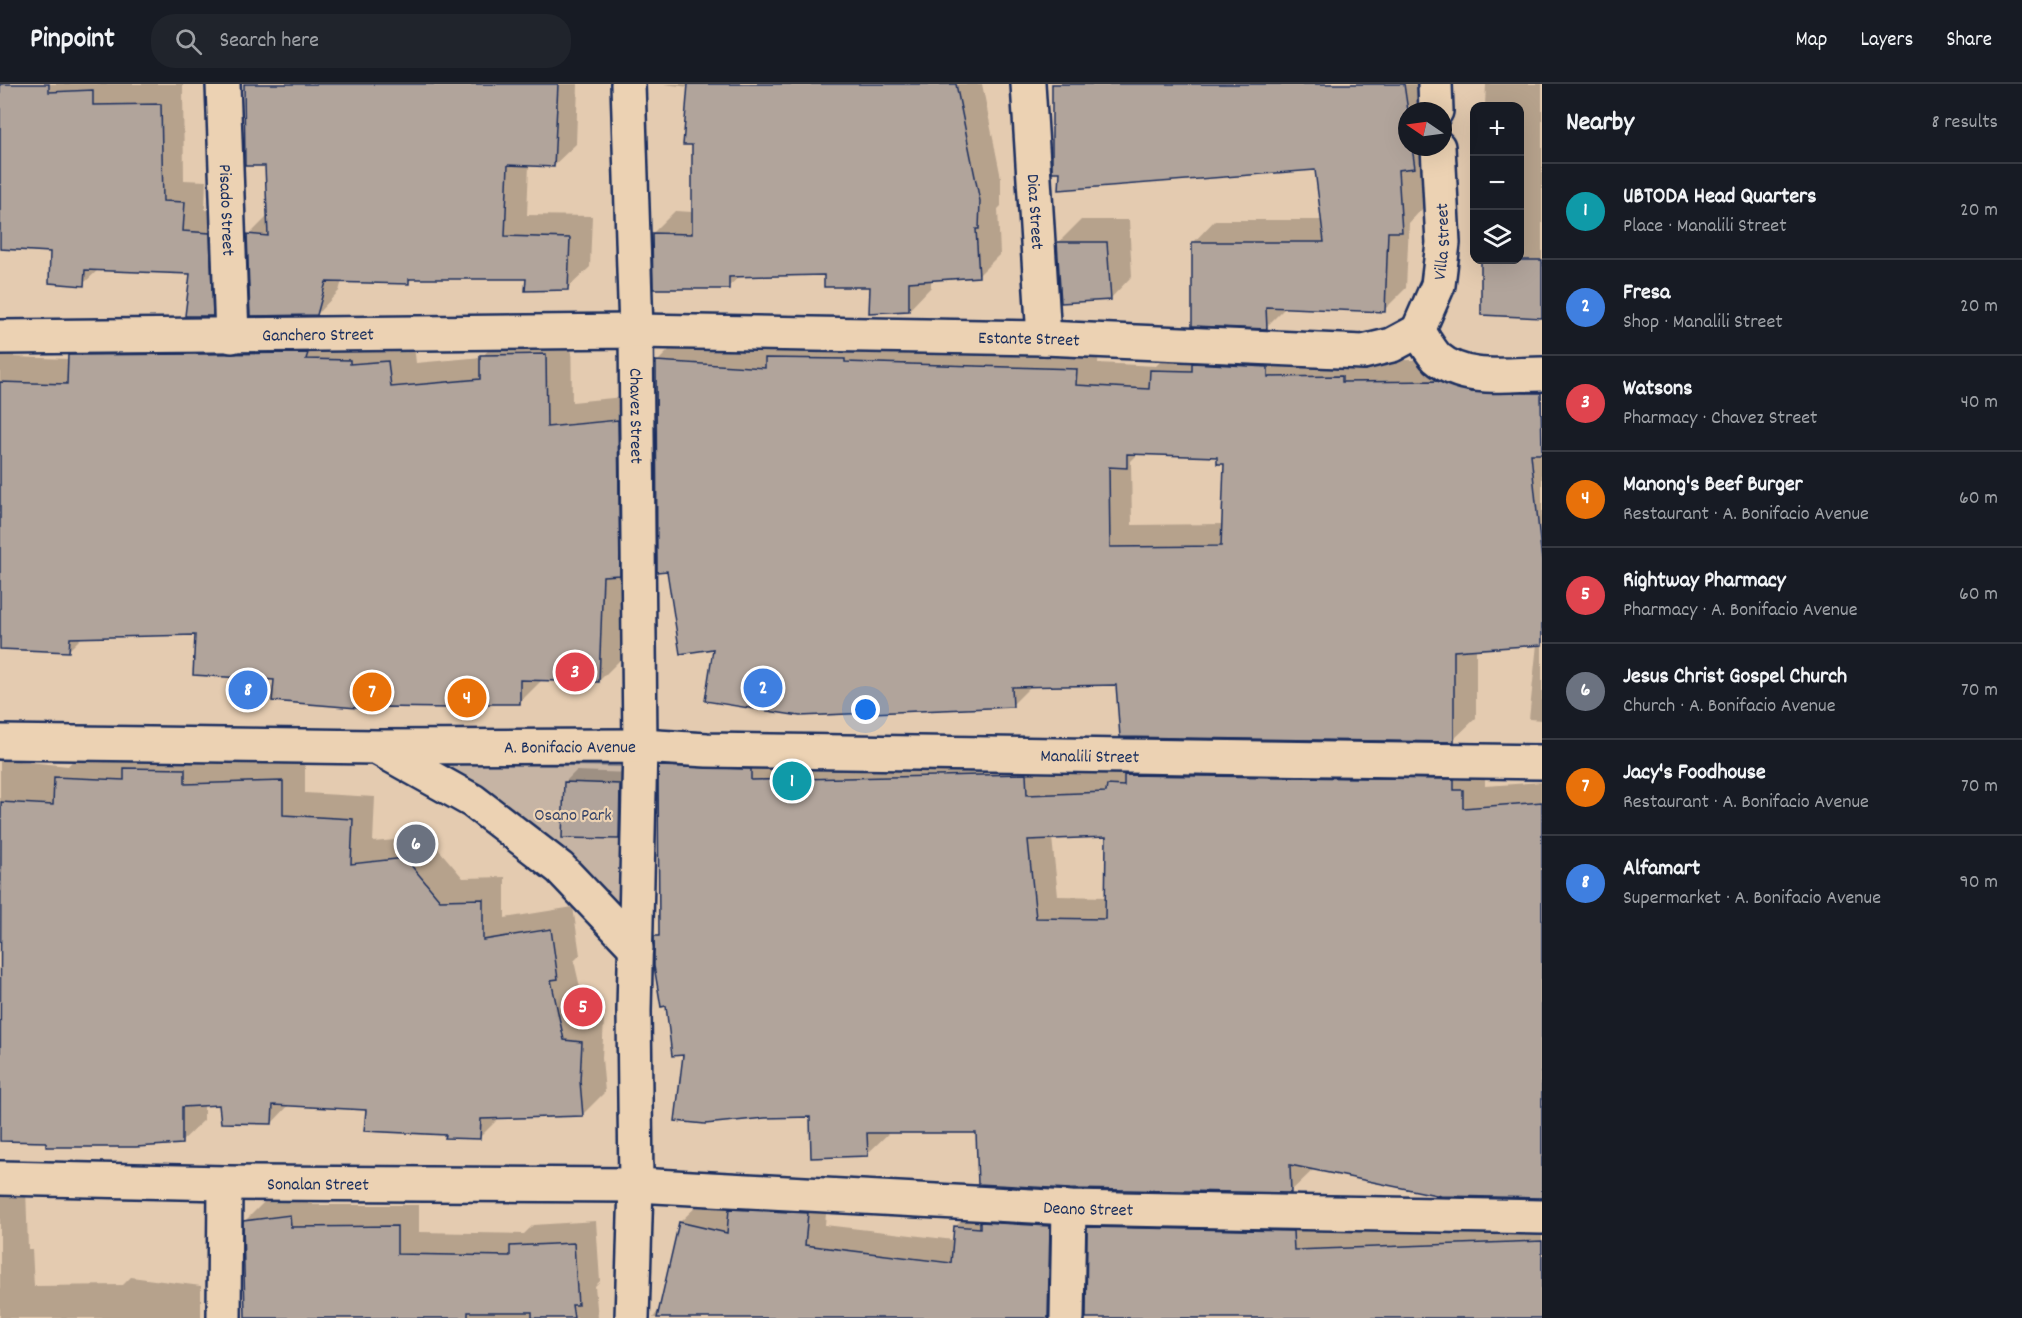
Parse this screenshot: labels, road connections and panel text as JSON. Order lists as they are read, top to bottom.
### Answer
{
  "streets": {
    "street": [
      "Pisado Street",
      "Diaz Street",
      "Villa Street",
      "Ganchero Street",
      "Estante Street",
      "Chavez Street",
      "A. Bonifacio Avenue",
      "Manalili Street",
      "Sonalan Street",
      "Deano Street"
    ]
  },
  "crossings": [
    ["Pisado Street", "Ganchero Street"],
    ["Diaz Street", "Estante Street"],
    ["Villa Street", "Estante Street"],
    ["Ganchero Street", "Estante Street"],
    ["Ganchero Street", "Chavez Street"],
    ["Estante Street", "Chavez Street"],
    ["Chavez Street", "A. Bonifacio Avenue"],
    ["Chavez Street", "Manalili Street"],
    ["A. Bonifacio Avenue", "Manalili Street"],
    ["A. Bonifacio Avenue", "Sonalan Street"],
    ["A. Bonifacio Avenue", "Deano Street"],
    ["Sonalan Street", "Deano Street"]
  ],
  "parks": ["Osano Park"],
  "north": "left",
  "page": {
    "header": "Pinpoint",
    "search": "Search here",
    "nav": ["Map", "Layers", "Share"],
    "heading": ["Nearby", "8 results"],
    "map_buttons": ["+", "−"],
    "list": [
      {
        "mark": "1",
        "name": "UBTODA Head Quarters",
        "note": "Place · Manalili Street",
        "value": "20 m"
      },
      {
        "mark": "2",
        "name": "Fresa",
        "note": "Shop · Manalili Street",
        "value": "20 m"
      },
      {
        "mark": "3",
        "name": "Watsons",
        "note": "Pharmacy · Chavez Street",
        "value": "40 m"
      },
      {
        "mark": "4",
        "name": "Manong's Beef Burger",
        "note": "Restaurant · A. Bonifacio Avenue",
        "value": "60 m"
      },
      {
        "mark": "5",
        "name": "Rightway Pharmacy",
        "note": "Pharmacy · A. Bonifacio Avenue",
        "value": "60 m"
      },
      {
        "mark": "6",
        "name": "Jesus Christ Gospel Church",
        "note": "Church · A. Bonifacio Avenue",
        "value": "70 m"
      },
      {
        "mark": "7",
        "name": "Jacy's Foodhouse",
        "note": "Restaurant · A. Bonifacio Avenue",
        "value": "70 m"
      },
      {
        "mark": "8",
        "name": "Alfamart",
        "note": "Supermarket · A. Bonifacio Avenue",
        "value": "90 m"
      }
    ],
    "pins": [
      "3",
      "2",
      "8",
      "7",
      "4",
      "1",
      "6",
      "5"
    ]
  }
}
